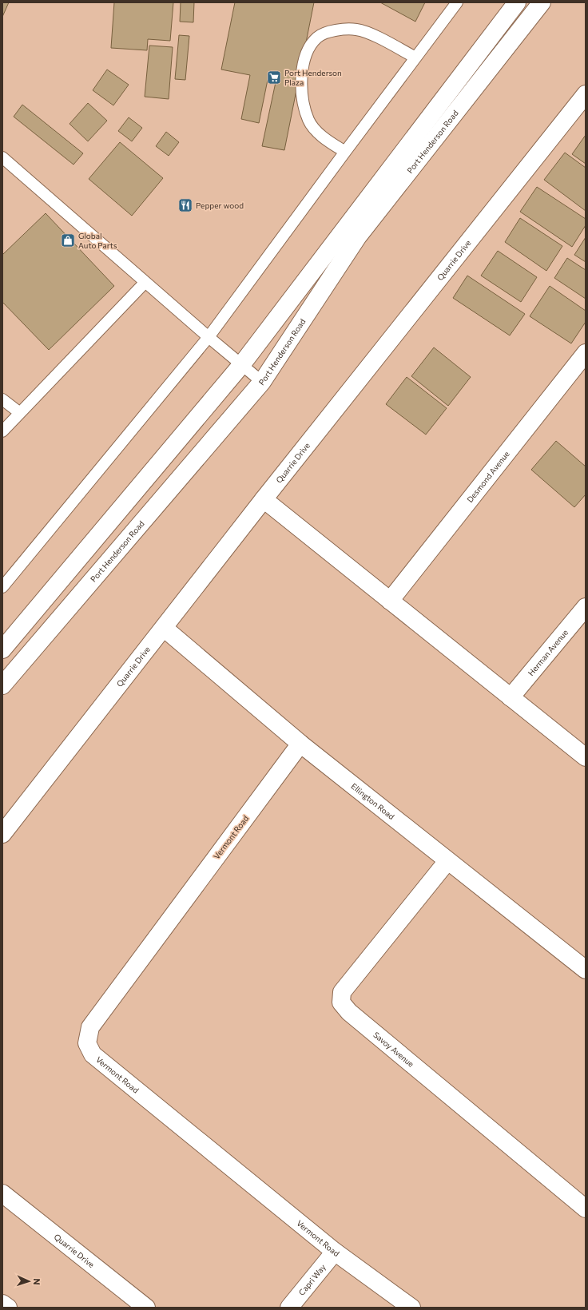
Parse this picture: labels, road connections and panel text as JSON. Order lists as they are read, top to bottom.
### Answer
{
  "streets": {
    "street": [
      "Port Henderson Road",
      "Quarrie Drive",
      "Desmond Avenue",
      "Herman Avenue",
      "Ellington Road",
      "Vermont Road",
      "Savoy Avenue",
      "Capri Way"
    ]
  },
  "crossings": [
    ["Quarrie Drive", "Ellington Road"],
    ["Ellington Road", "Vermont Road"],
    ["Ellington Road", "Savoy Avenue"],
    ["Vermont Road", "Capri Way"]
  ],
  "places": {
    "supermarket": ["Port Henderson Plaza"],
    "restaurant": ["Pepper wood"],
    "shop": ["Global Auto Parts"]
  },
  "north": "right"
}
